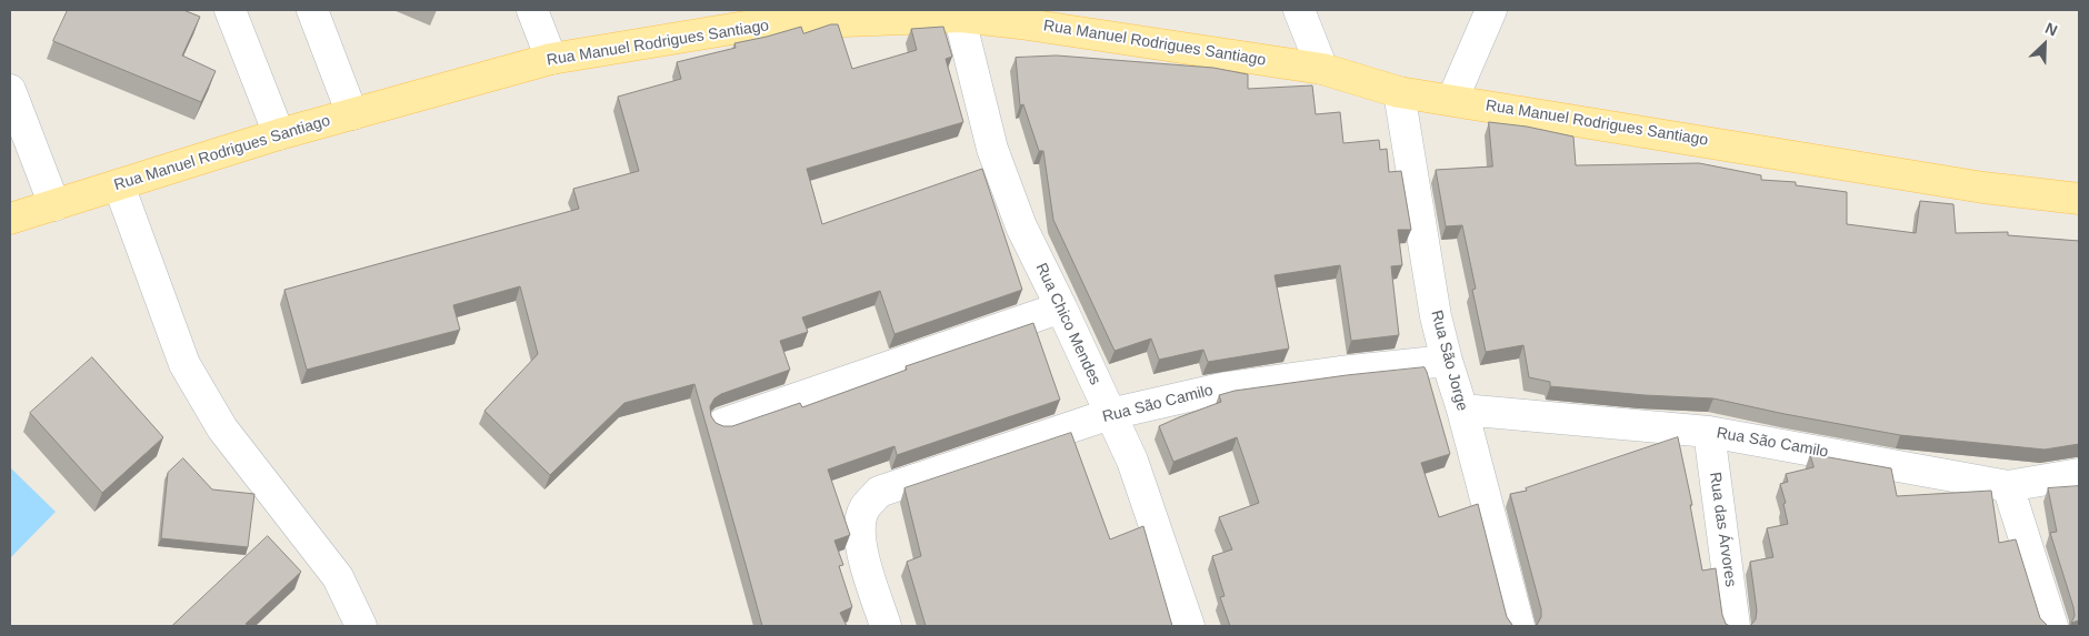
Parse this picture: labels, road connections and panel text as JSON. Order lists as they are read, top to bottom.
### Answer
{
  "streets": {
    "main road": ["Rua Manuel Rodrigues Santiago"],
    "street": [
      "Rua Chico Mendes",
      "Rua São Jorge",
      "Rua São Camilo",
      "Rua das Árvores"
    ]
  },
  "crossings": [
    ["Rua Manuel Rodrigues Santiago", "Rua Chico Mendes"],
    ["Rua Manuel Rodrigues Santiago", "Rua São Jorge"],
    ["Rua Chico Mendes", "Rua São Camilo"],
    ["Rua São Jorge", "Rua São Camilo"],
    ["Rua São Camilo", "Rua das Árvores"]
  ],
  "north": "top right"
}
